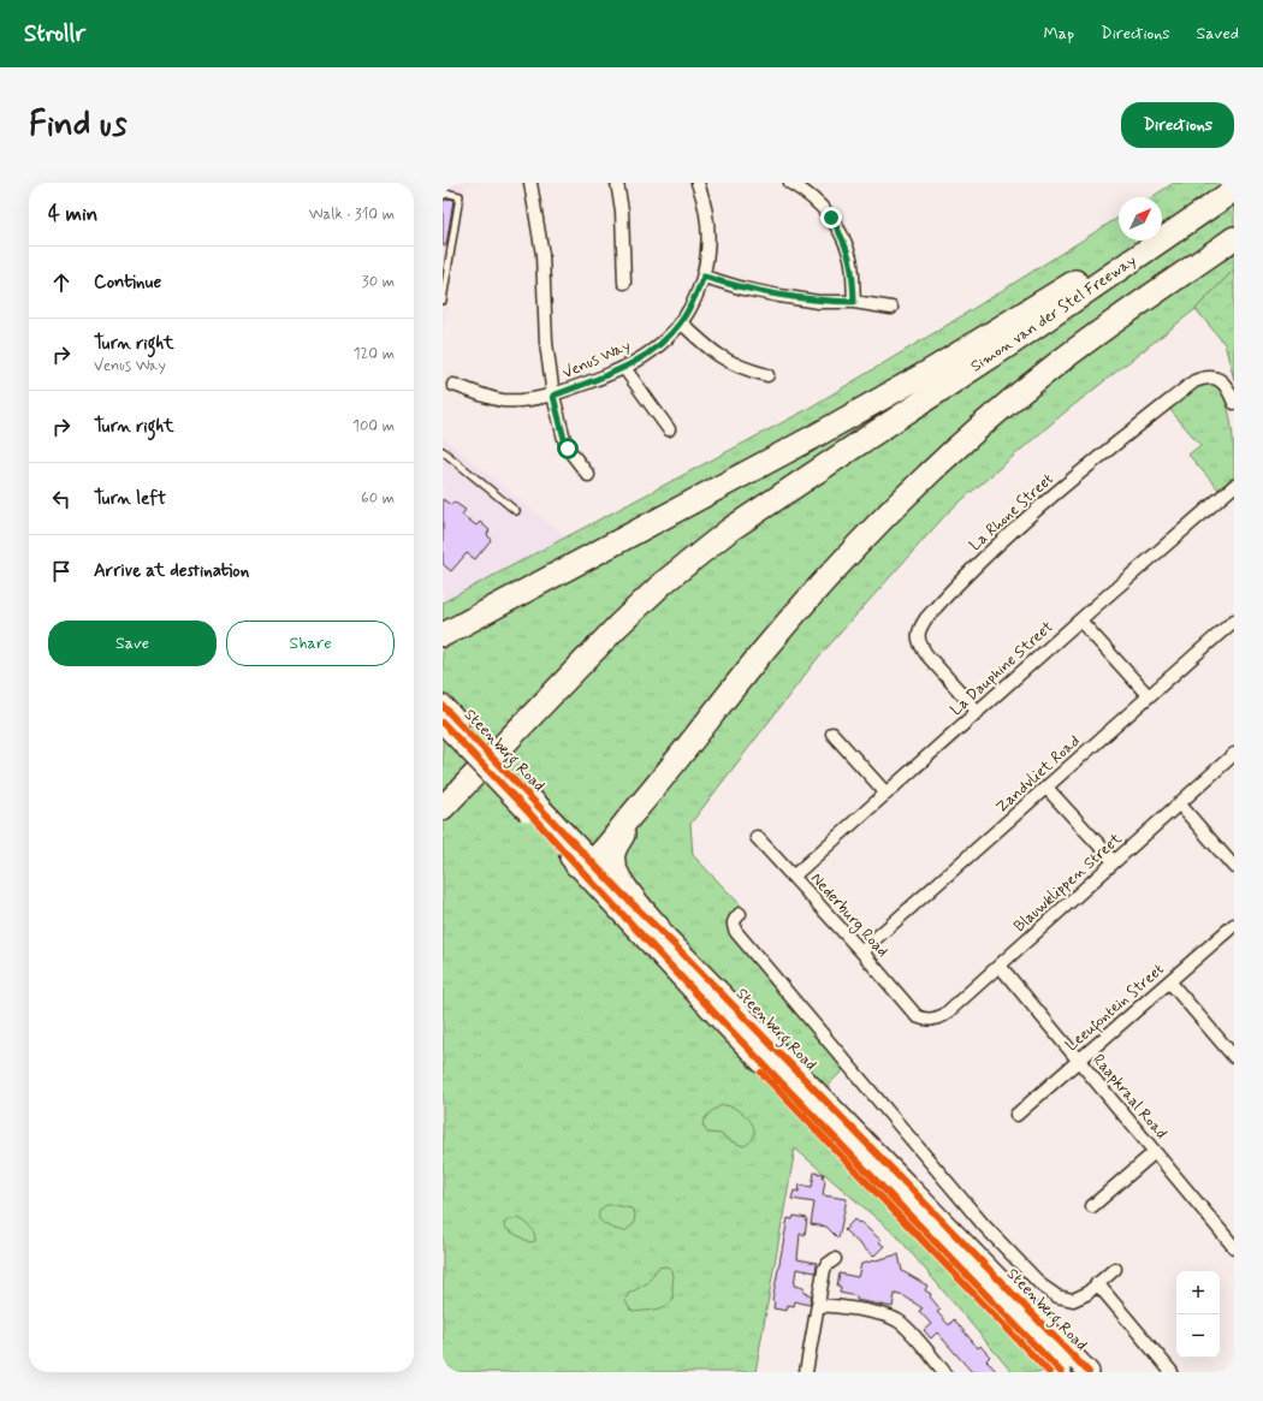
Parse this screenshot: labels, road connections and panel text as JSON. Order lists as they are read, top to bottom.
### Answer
{
  "streets": {
    "highway": ["Simon van der Stel Freeway"],
    "main road": ["Steenberg Road"],
    "street": [
      "Venus Way",
      "La Rhone Street",
      "La Dauphine Street",
      "Zandvliet Road",
      "Blauwklippen Street",
      "Nederburg Road",
      "Leeufontein Street",
      "Raapkraal Road"
    ]
  },
  "crossings": [
    ["La Rhone Street", "La Dauphine Street"],
    ["La Dauphine Street", "Nederburg Road"],
    ["Zandvliet Road", "Nederburg Road"],
    ["Blauwklippen Street", "Nederburg Road"],
    ["Blauwklippen Street", "Raapkraal Road"],
    ["Leeufontein Street", "Raapkraal Road"]
  ],
  "north": "top right",
  "page": {
    "header": "Strollr",
    "nav": ["Map", "Directions", "Saved"],
    "buttons": [
      "Directions",
      ["Save", "Share"]
    ],
    "title": "Find us",
    "heading": ["4 min", "Walk · 310 m"],
    "list": [
      ["Continue", "30 m"],
      ["Turn right", "Venus Way", "120 m"],
      ["Turn right", "100 m"],
      ["Turn left", "60 m"],
      "Arrive at destination"
    ],
    "map_buttons": ["+", "−"]
  }
}
